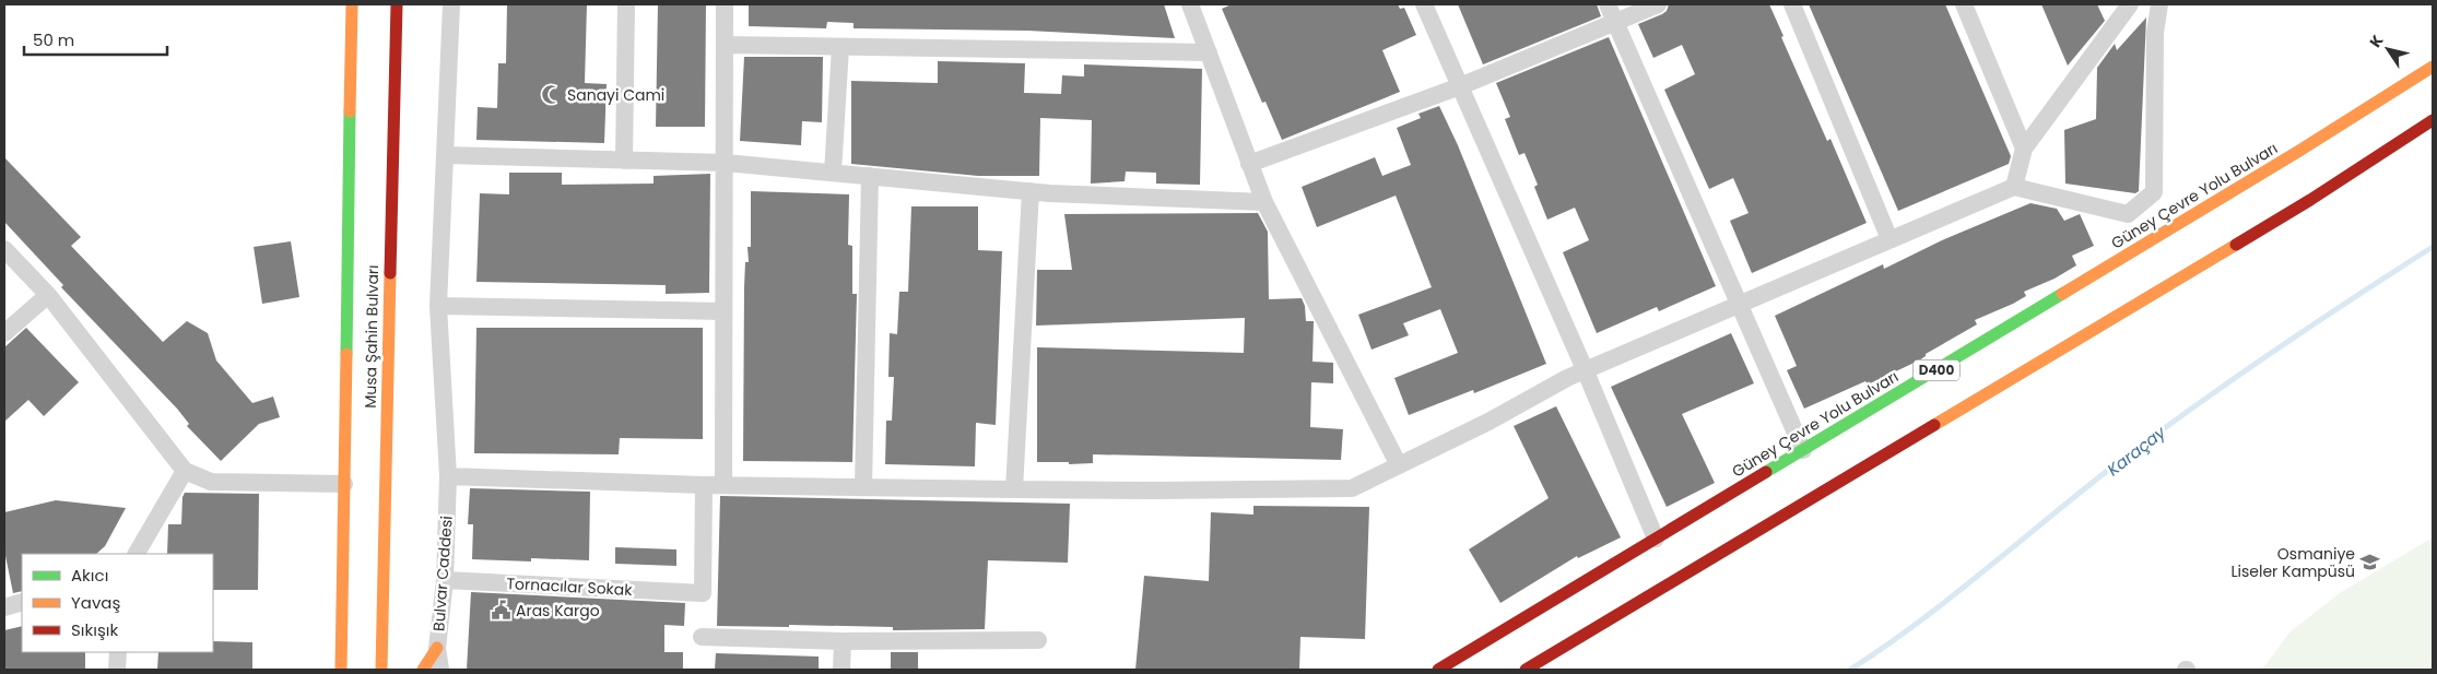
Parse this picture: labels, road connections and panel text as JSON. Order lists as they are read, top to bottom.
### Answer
{
  "streets": {
    "main road": ["Güney Çevre Yolu Bulvarı", "Musa Şahin Bulvarı", "D400"],
    "street": ["Bulvar Caddesi", "Tornacılar Sokak"]
  },
  "crossings": [
    ["Bulvar Caddesi", "Tornacılar Sokak"]
  ],
  "water": ["Karaçay"],
  "places": {
    "mosque": ["Sanayi Cami"],
    "school or university": ["Osmaniye Liseler Kampüsü"],
    "public building": ["Aras Kargo"]
  },
  "legend": ["Akıcı", "Yavaş", "Sıkışık"],
  "scale_bar": "50 m",
  "north": "top left"
}
